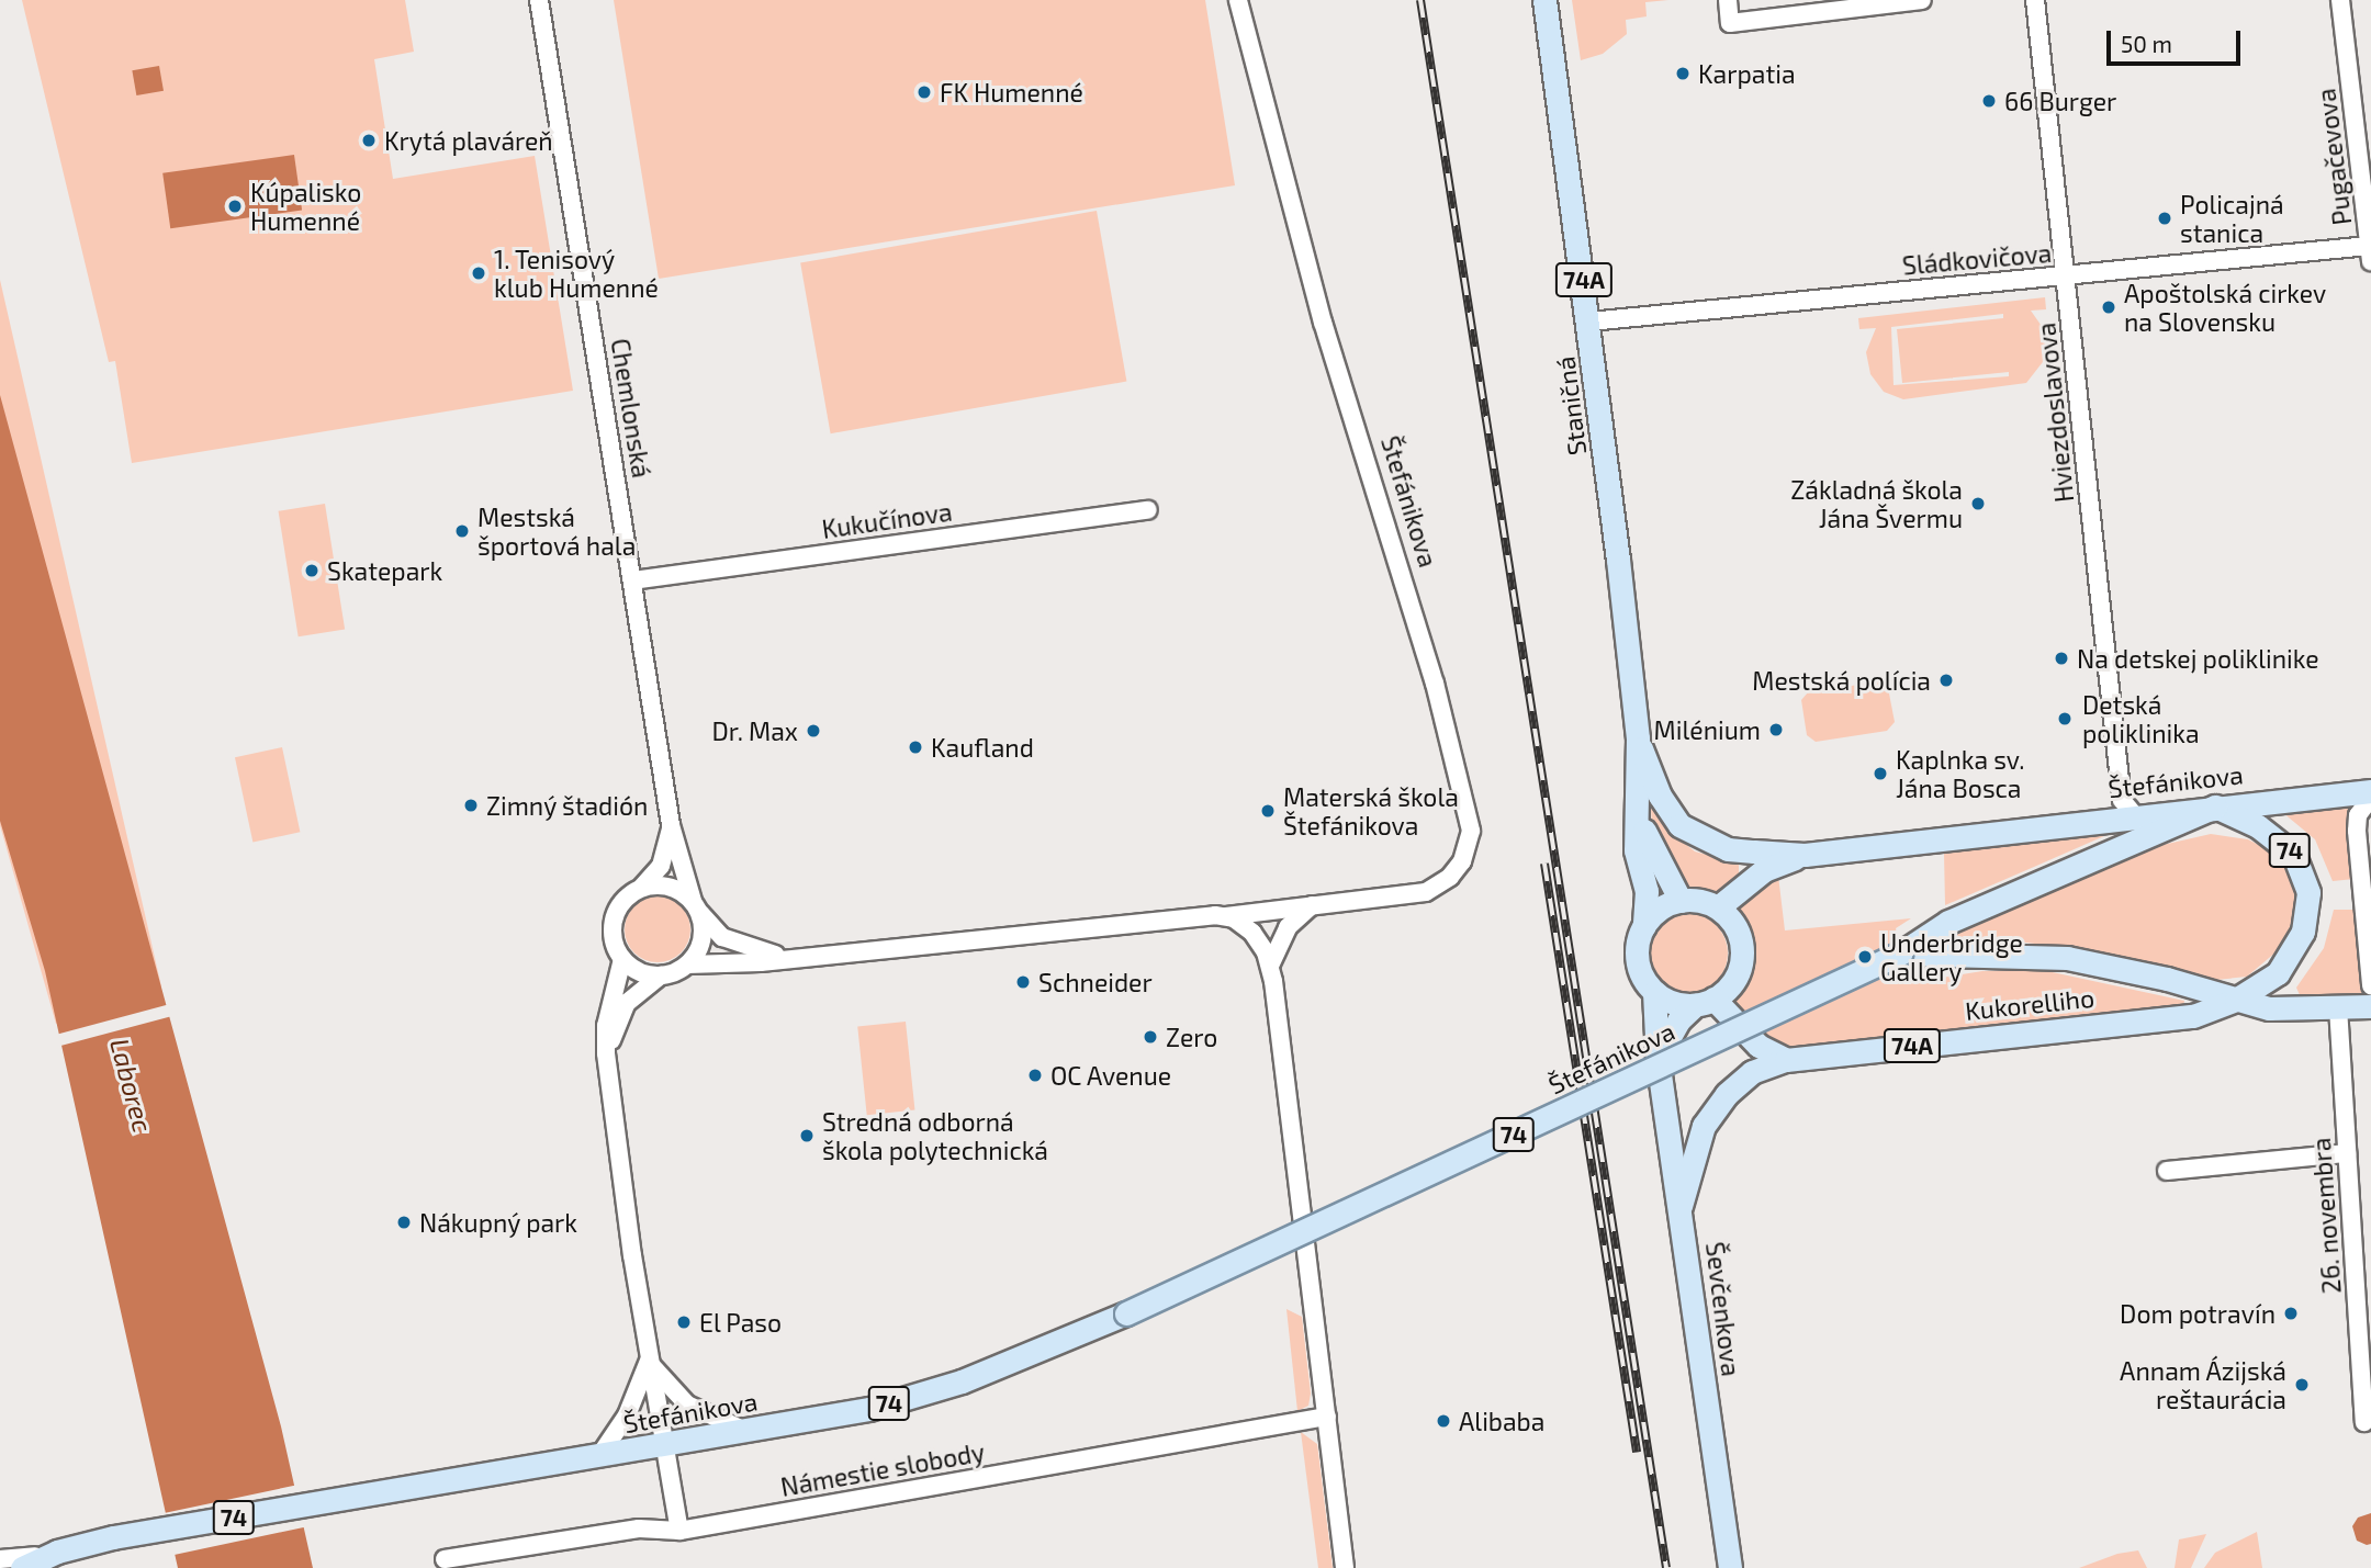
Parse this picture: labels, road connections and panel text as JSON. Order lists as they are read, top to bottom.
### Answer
{
  "streets": {
    "main road": [
      "74A",
      "Staničná",
      "Štefánikova",
      "74",
      "Kukorelliho",
      "Ševčenkova"
    ],
    "street": [
      "Pugačevova",
      "Sládkovičova",
      "Chemlonská",
      "Hviezdoslavova",
      "Kukučínova",
      "26. novembra",
      "Námestie slobody"
    ]
  },
  "crossings": [
    ["Pugačevova", "Sládkovičova"],
    ["Sládkovičova", "Staničná"],
    ["Sládkovičova", "Hviezdoslavova"],
    ["74A", "Staničná"],
    ["74A", "Štefánikova"],
    ["74A", "Ševčenkova"],
    ["Chemlonská", "Štefánikova"],
    ["Chemlonská", "Kukučínova"],
    ["Hviezdoslavova", "Štefánikova"],
    ["Štefánikova", "74"],
    ["74", "Kukorelliho"],
    ["74", "26. novembra"],
    ["Kukorelliho", "Ševčenkova"]
  ],
  "water": ["Laborec"],
  "places": [
    "Karpatia",
    "FK Humenné",
    "66 Burger",
    "Krytá plaváreň",
    "Kúpalisko Humenné",
    "Policajná stanica",
    "1. Tenisový klub Humenné",
    "Apoštolská cirkev na Slovensku",
    "Základná škola Jána Švermu",
    "Mestská športová hala",
    "Skatepark",
    "Na detskej poliklinike",
    "Mestská polícia",
    "Detská poliklinika",
    "Milénium",
    "Dr. Max",
    "Kaufland",
    "Kaplnka sv. Jána Bosca",
    "Zimný štadión",
    "Materská škola Štefánikova",
    "Underbridge Gallery",
    "Schneider",
    "Zero",
    "OC Avenue",
    "Stredná odborná škola polytechnická",
    "Nákupný park",
    "Dom potravín",
    "El Paso",
    "Annam Ázijská reštaurácia",
    "Alibaba"
  ],
  "scale_bar": "50 m"
}
